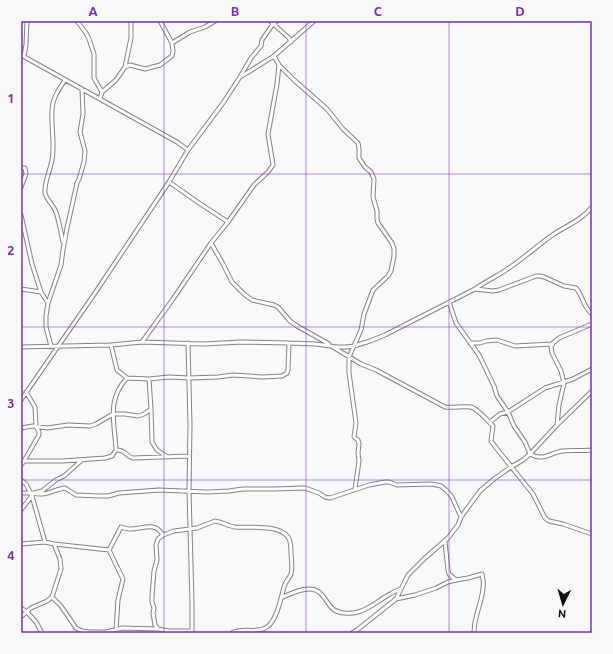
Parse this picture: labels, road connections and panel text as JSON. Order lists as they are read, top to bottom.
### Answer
{
  "north": "bottom",
  "grid": {
    "columns": [
      "A",
      "B",
      "C",
      "D"
    ],
    "rows": [
      "1",
      "2",
      "3",
      "4"
    ]
  }
}
